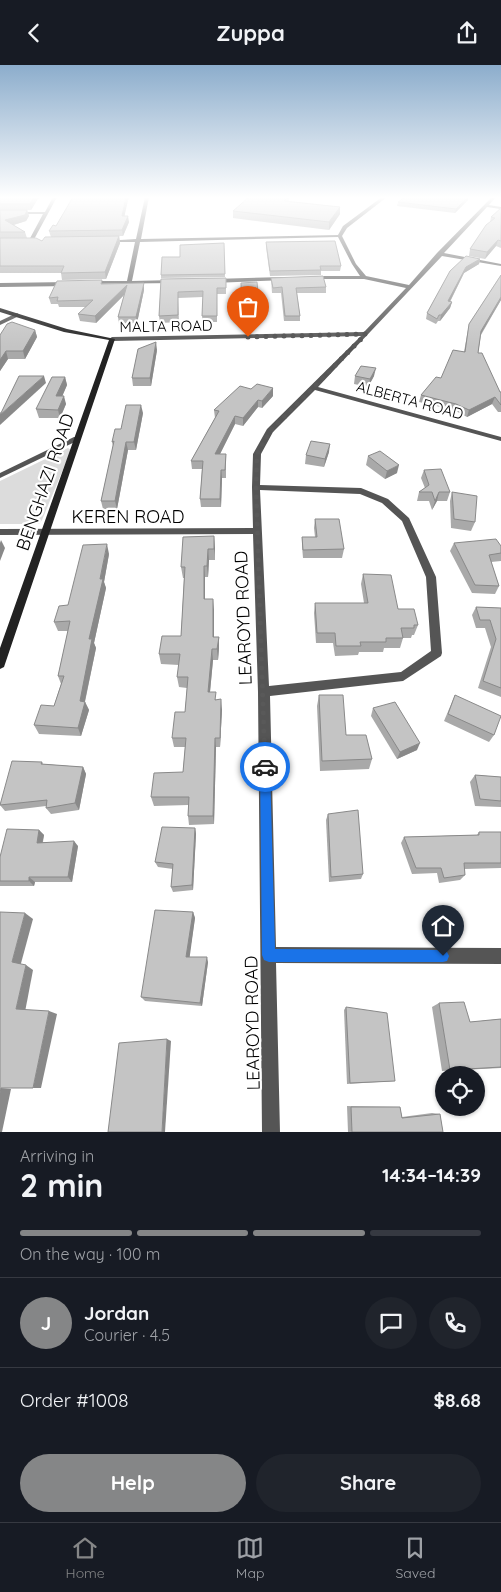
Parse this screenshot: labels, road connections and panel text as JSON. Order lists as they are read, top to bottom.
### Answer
{
  "streets": {
    "street": [
      "MALTA ROAD",
      "ALBERTA ROAD",
      "BENGHAZI ROAD",
      "KEREN ROAD",
      "LEAROYD ROAD"
    ]
  },
  "crossings": [
    ["MALTA ROAD", "BENGHAZI ROAD"],
    ["MALTA ROAD", "LEAROYD ROAD"],
    ["ALBERTA ROAD", "LEAROYD ROAD"],
    ["BENGHAZI ROAD", "KEREN ROAD"],
    ["KEREN ROAD", "LEAROYD ROAD"]
  ],
  "page": {
    "header": "Zuppa",
    "heading": ["2 min", "Arriving in", "14:34–14:39"],
    "panel": [
      "Jordan",
      "Courier · 4.5",
      "Order #1008",
      "$8.68"
    ],
    "bar": "On the way · 100 m",
    "round": "J",
    "buttons": ["Help", "Share"],
    "tabs": ["Home", "Map", "Saved"]
  }
}
